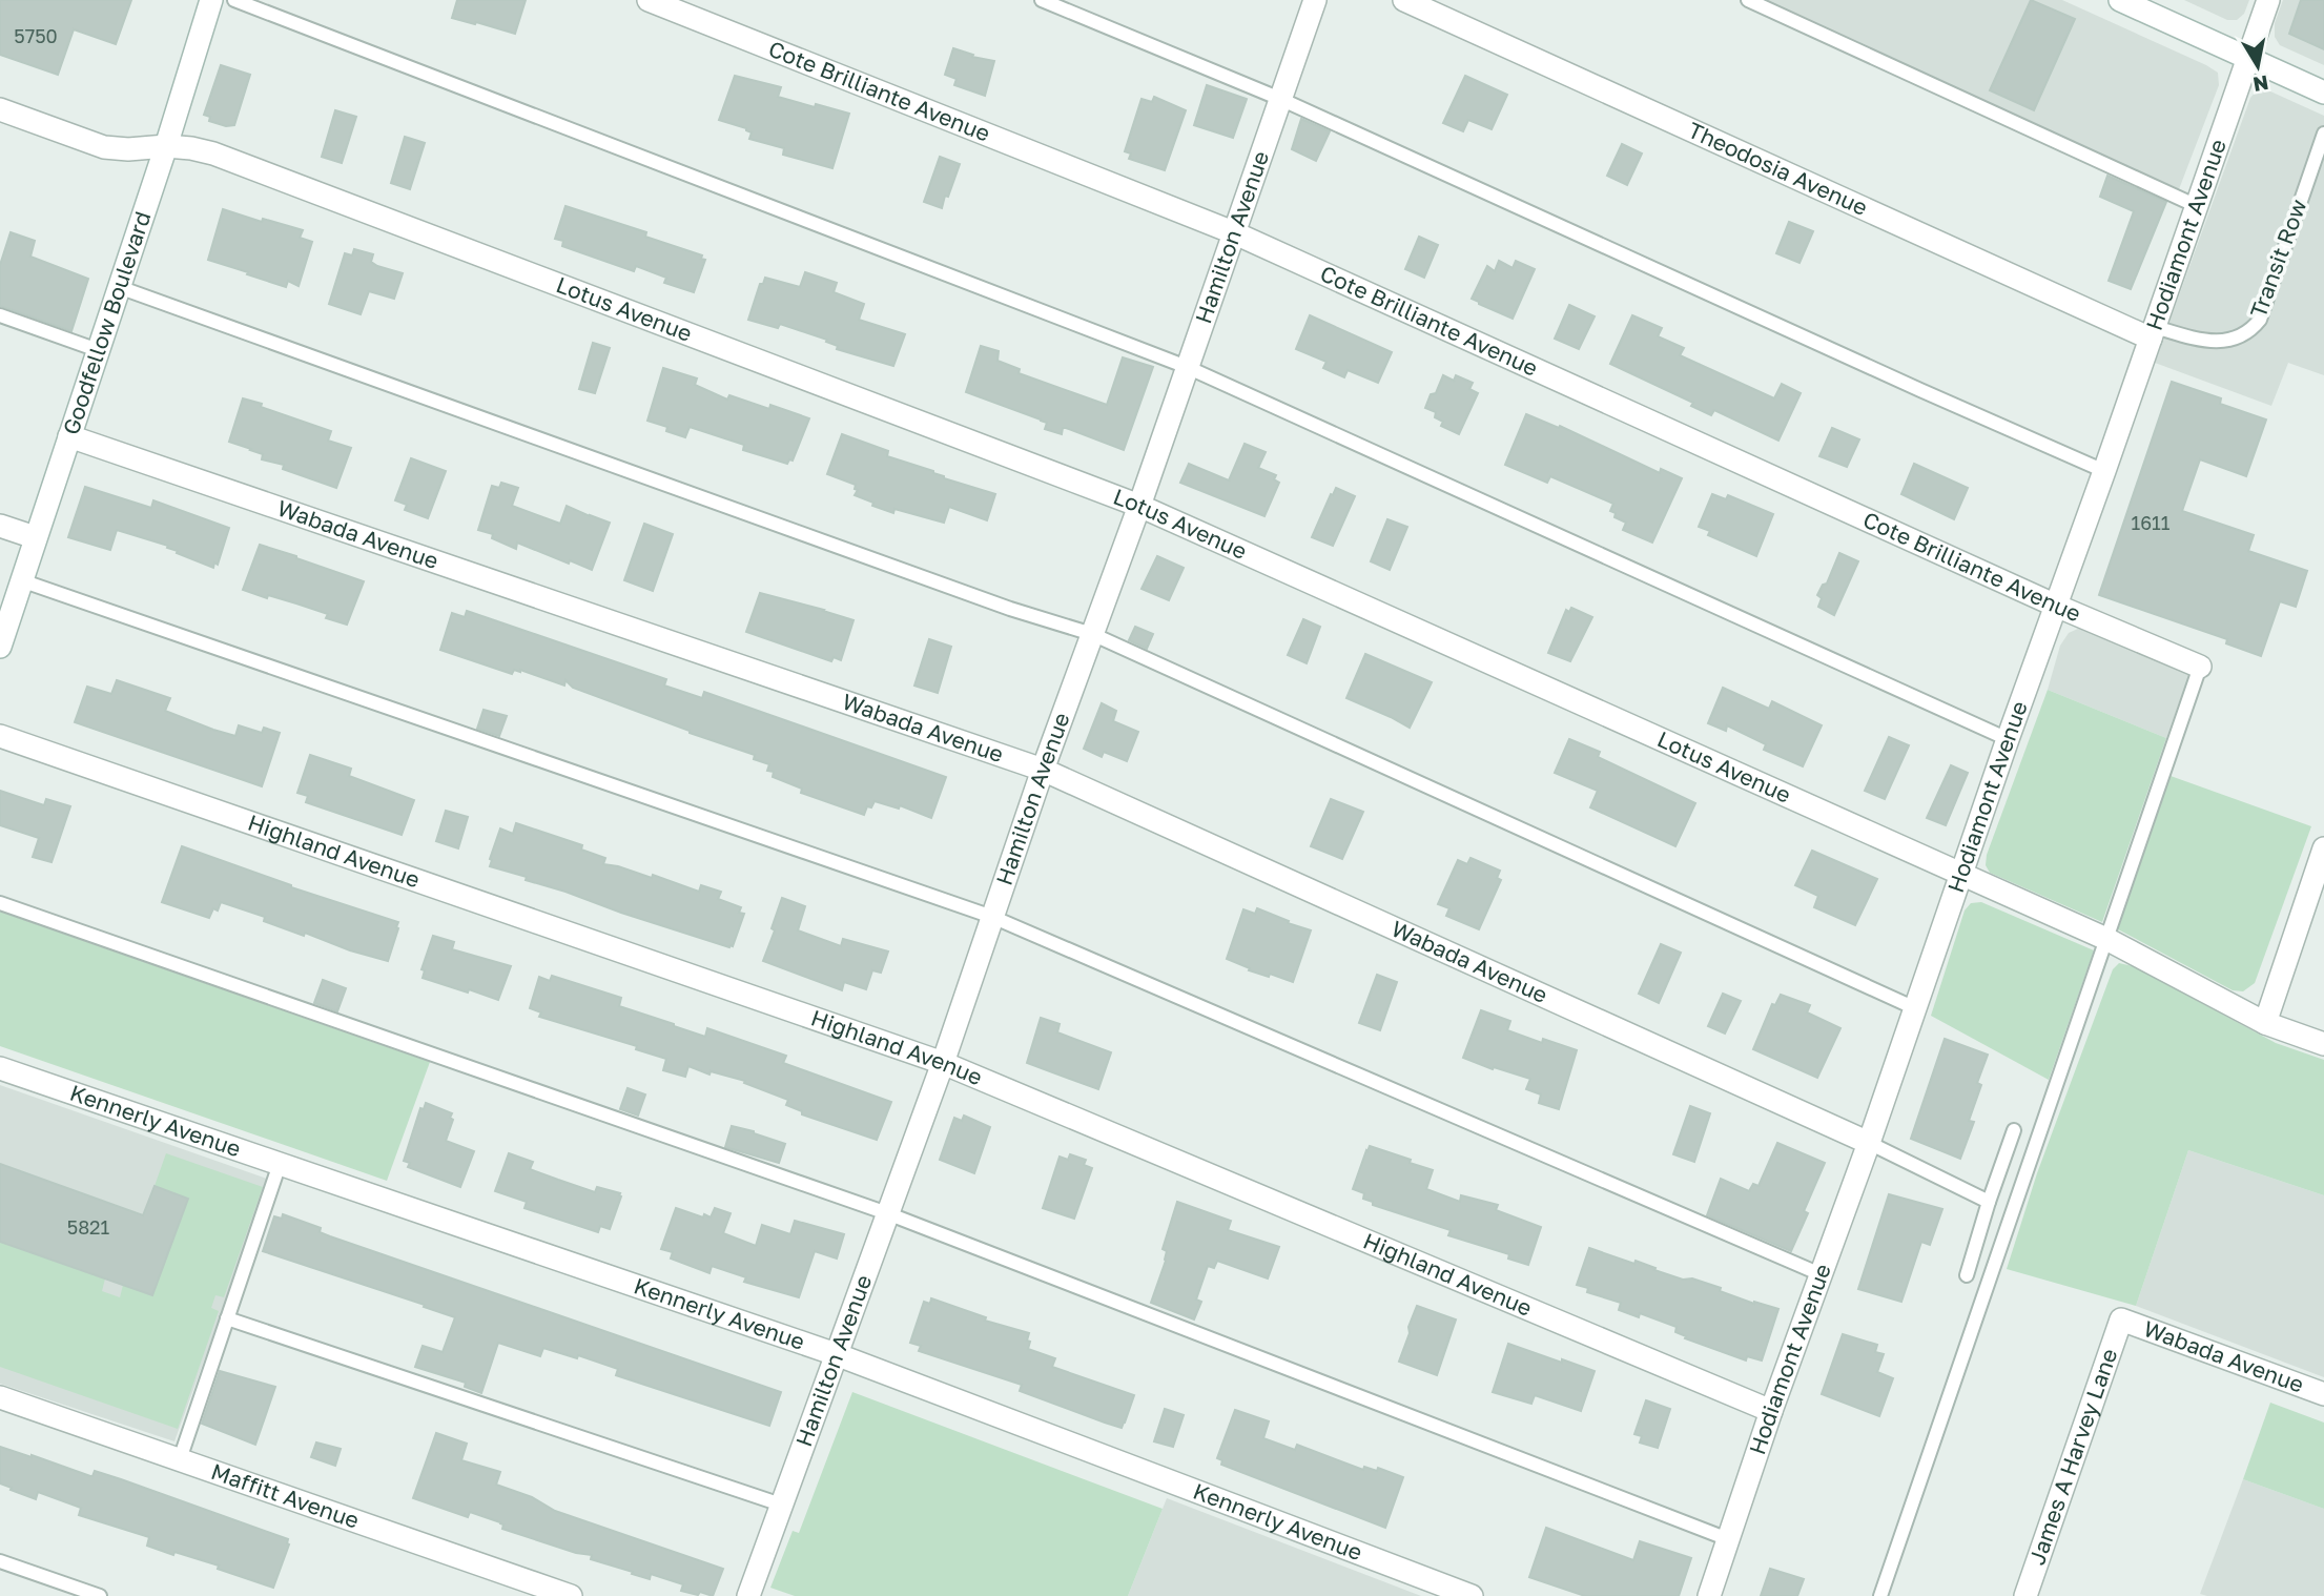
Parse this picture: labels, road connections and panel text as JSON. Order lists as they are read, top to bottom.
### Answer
{
  "streets": {
    "street": [
      "Cote Brilliante Avenue",
      "Theodosia Avenue",
      "Hodiamont Avenue",
      "Hamilton Avenue",
      "Lotus Avenue",
      "Goodfellow Boulevard",
      "Wabada Avenue",
      "Highland Avenue",
      "Kennerly Avenue",
      "James A Harvey Lane",
      "Maffitt Avenue"
    ],
    "lane": ["Transit Row"]
  },
  "crossings": [
    ["Cote Brilliante Avenue", "Hodiamont Avenue"],
    ["Cote Brilliante Avenue", "Hamilton Avenue"],
    ["Theodosia Avenue", "Hodiamont Avenue"],
    ["Theodosia Avenue", "Transit Row"],
    ["Hodiamont Avenue", "Transit Row"],
    ["Hodiamont Avenue", "Lotus Avenue"],
    ["Hodiamont Avenue", "Wabada Avenue"],
    ["Hodiamont Avenue", "Highland Avenue"],
    ["Hamilton Avenue", "Lotus Avenue"],
    ["Hamilton Avenue", "Wabada Avenue"],
    ["Hamilton Avenue", "Highland Avenue"],
    ["Hamilton Avenue", "Kennerly Avenue"],
    ["Lotus Avenue", "Goodfellow Boulevard"],
    ["Goodfellow Boulevard", "Wabada Avenue"],
    ["Wabada Avenue", "James A Harvey Lane"]
  ],
  "house_numbers": ["5750", "1611", "5821"],
  "north": "bottom"
}
